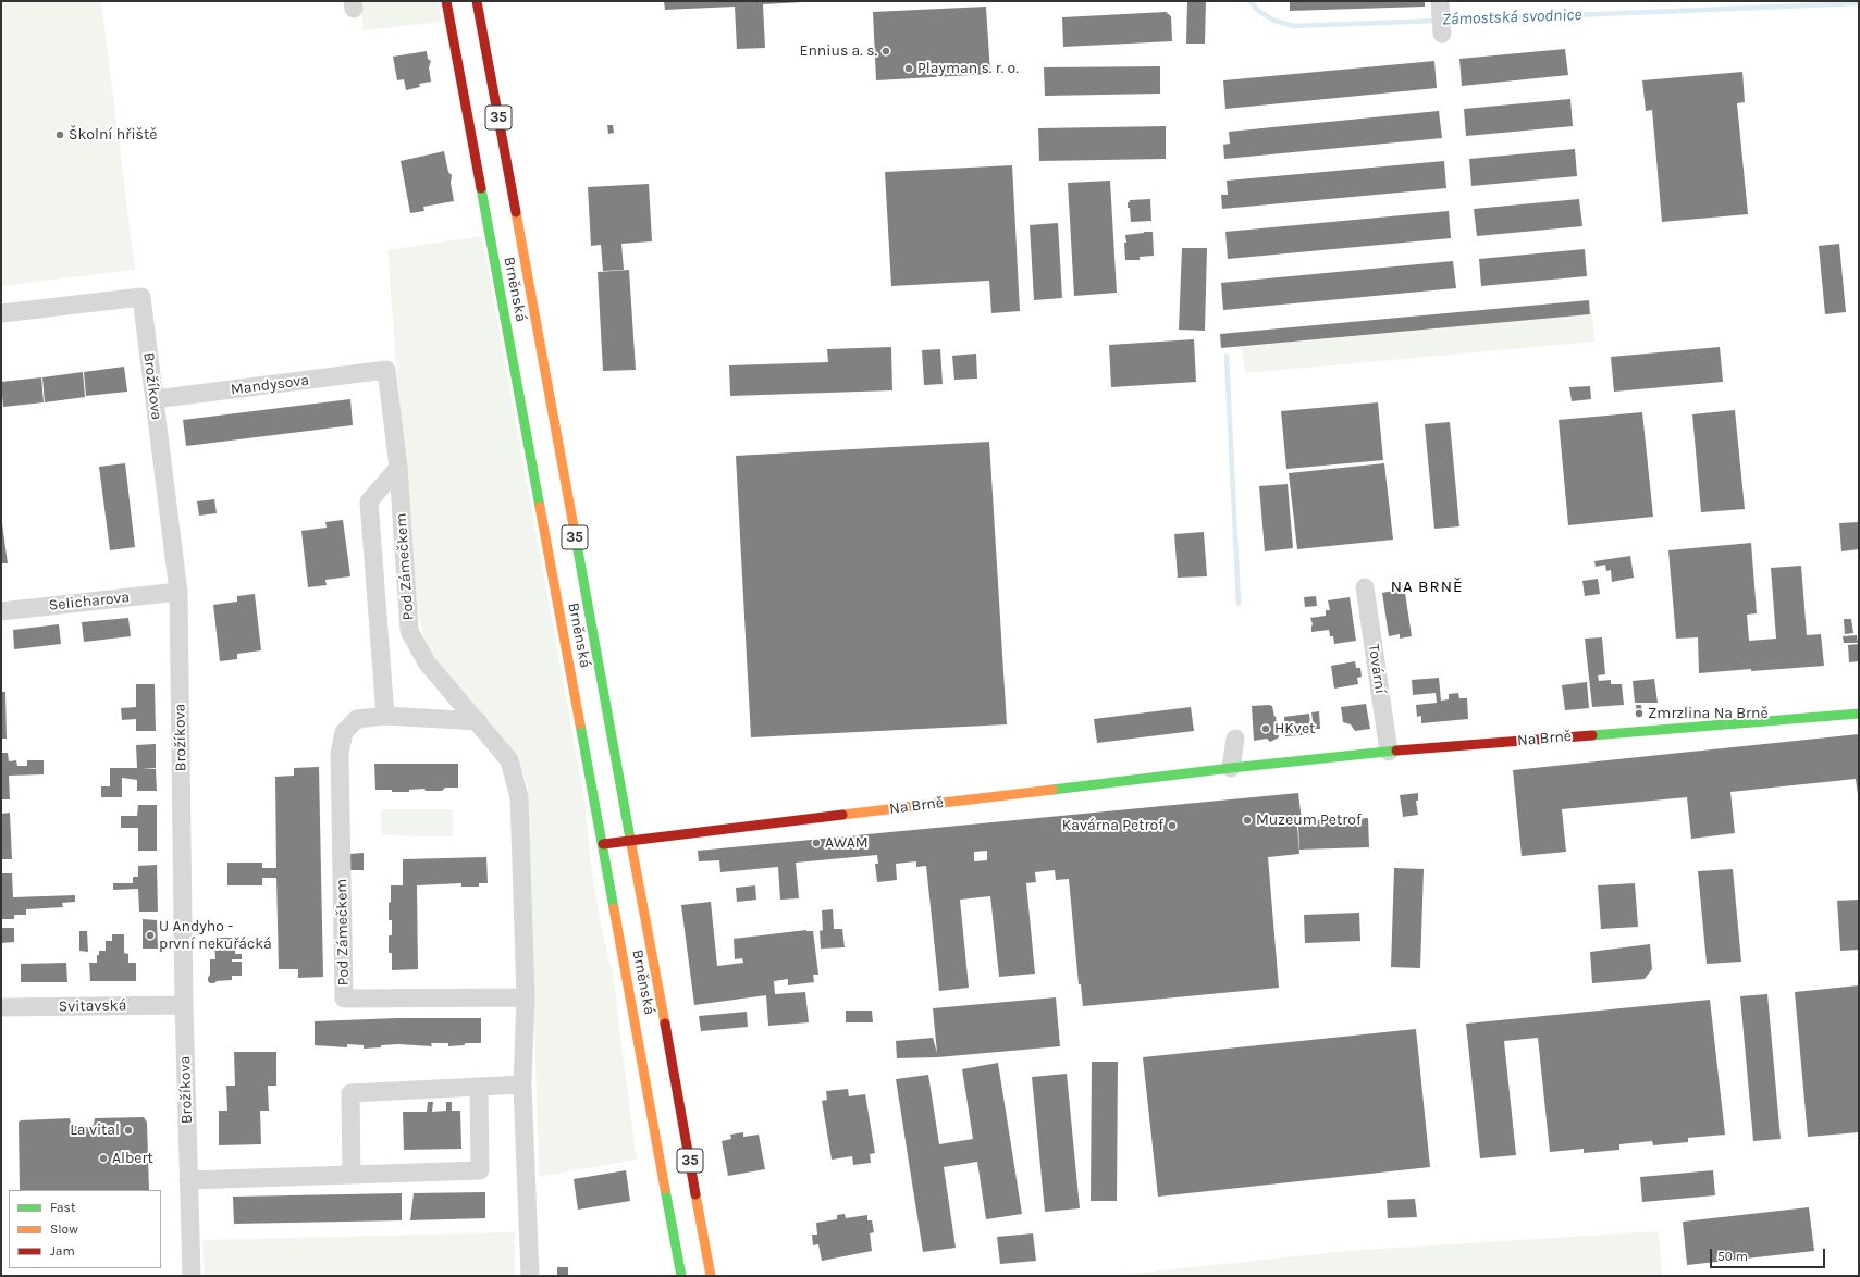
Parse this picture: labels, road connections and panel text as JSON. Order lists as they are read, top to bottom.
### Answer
{
  "streets": {
    "main road": ["35", "Brněnská", "Na Brně"],
    "street": [
      "Mandysova",
      "Brožíkova",
      "Pod Zámečkem",
      "Selicharova",
      "Tovární",
      "Svitavská"
    ]
  },
  "crossings": [
    ["Brněnská", "Na Brně"],
    ["Mandysova", "Brožíkova"],
    ["Mandysova", "Pod Zámečkem"],
    ["Brožíkova", "Selicharova"],
    ["Brožíkova", "Svitavská"],
    ["Tovární", "Na Brně"]
  ],
  "districts": ["NA BRNĚ"],
  "water": ["Zámostská svodnice"],
  "places": [
    "Ennius a. s.",
    "Playman s. r. o.",
    "Školní hřiště",
    "Zmrzlina Na Brně",
    "HKvet",
    "Muzeum Petrof",
    "Kavárna Petrof",
    "AWAM",
    "U Andyho - první nekuřácká",
    "La vital",
    "Albert"
  ],
  "legend": ["Fast", "Slow", "Jam"],
  "scale_bar": "50 m"
}
